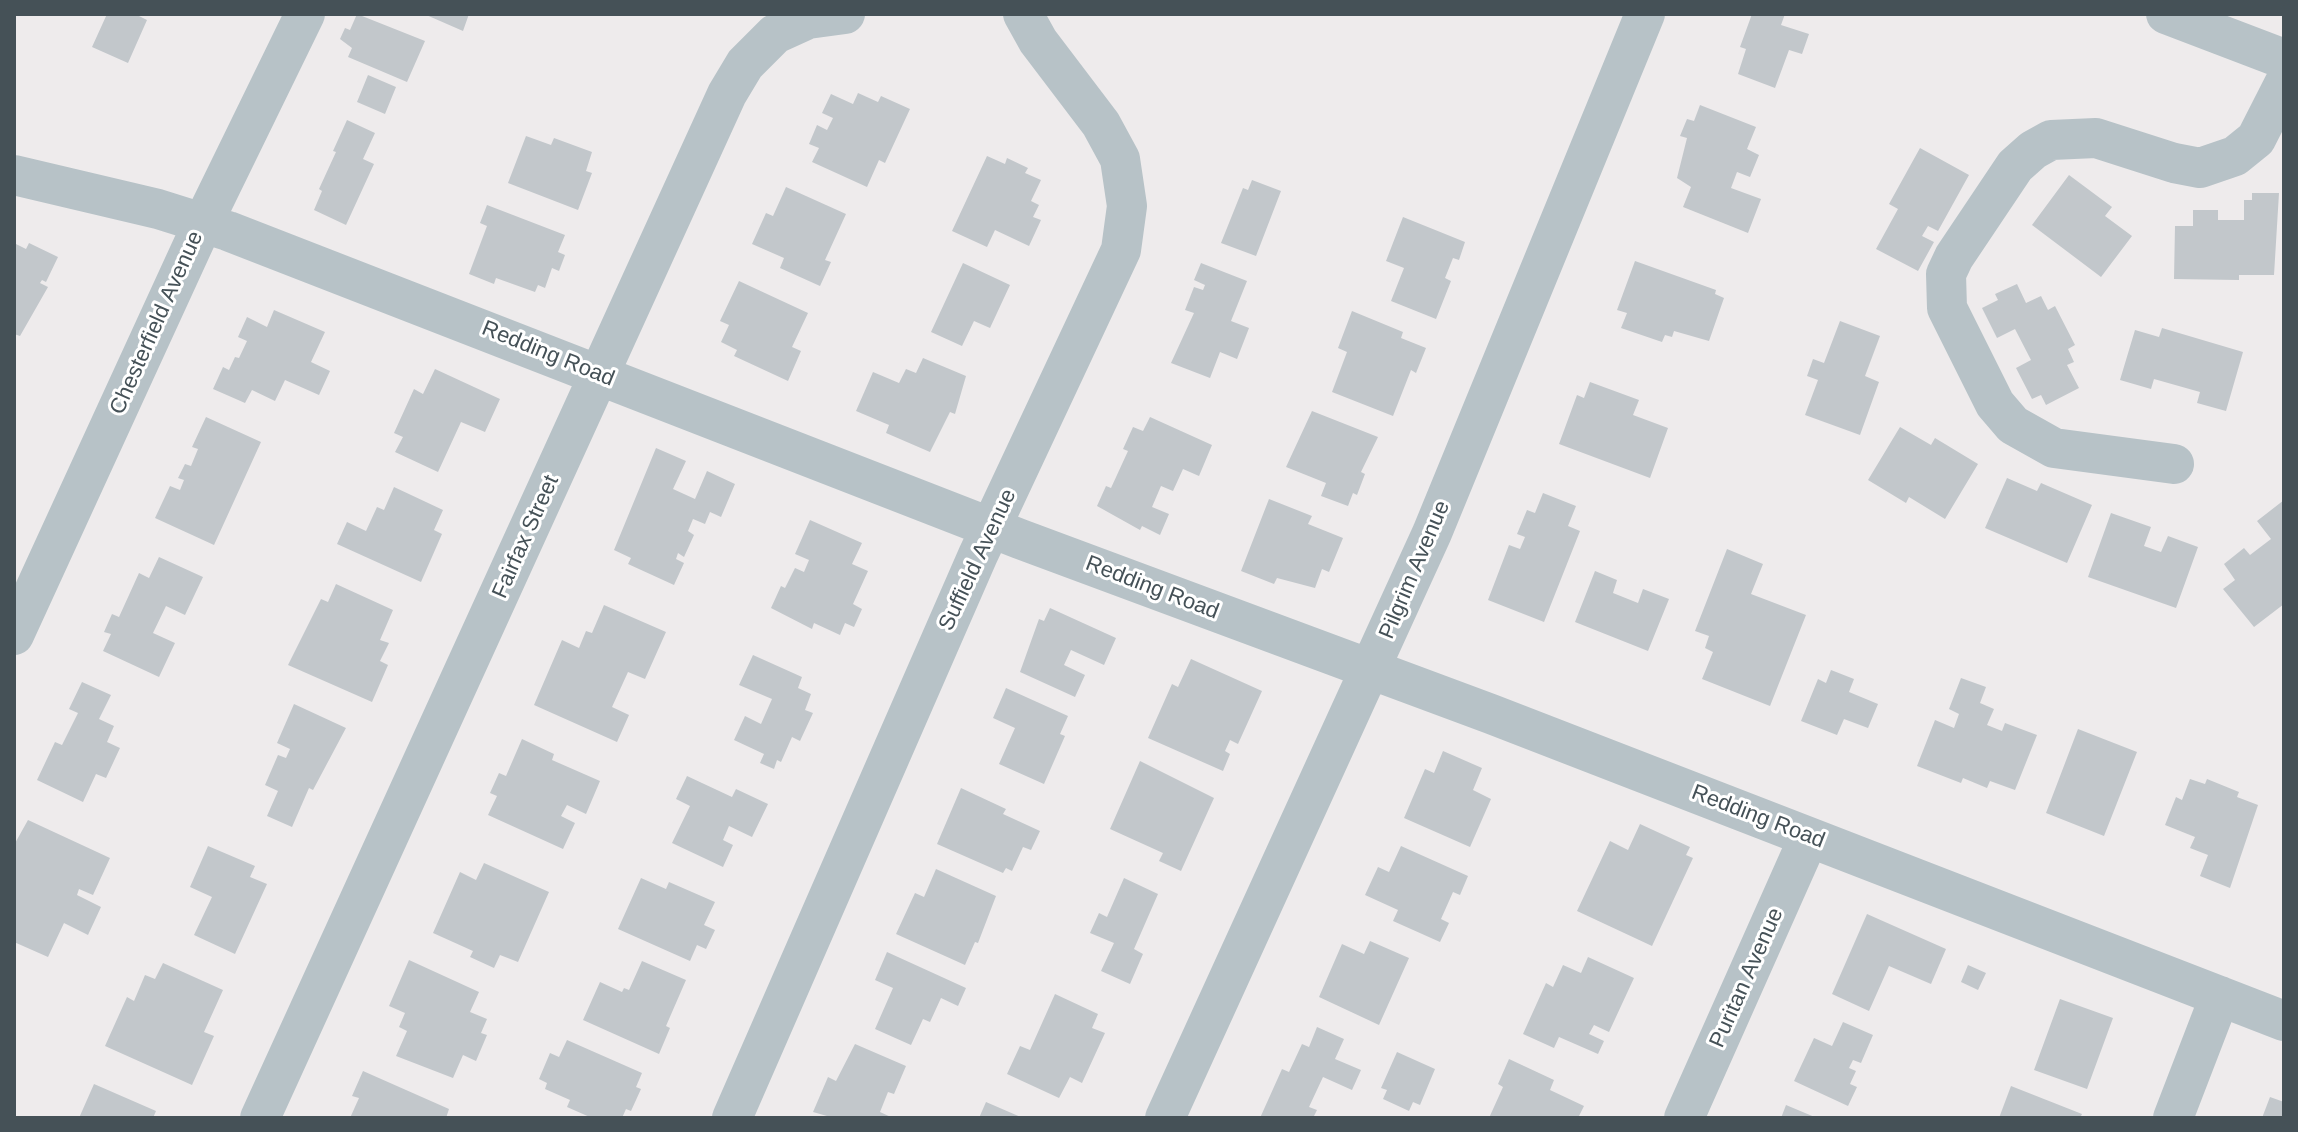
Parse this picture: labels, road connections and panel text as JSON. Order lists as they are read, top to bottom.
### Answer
{
  "streets": {
    "street": [
      "Chesterfield Avenue",
      "Redding Road",
      "Fairfax Street",
      "Suffield Avenue",
      "Pilgrim Avenue",
      "Puritan Avenue"
    ]
  },
  "crossings": [
    ["Chesterfield Avenue", "Redding Road"],
    ["Redding Road", "Fairfax Street"],
    ["Redding Road", "Suffield Avenue"],
    ["Redding Road", "Pilgrim Avenue"],
    ["Redding Road", "Puritan Avenue"]
  ]
}
